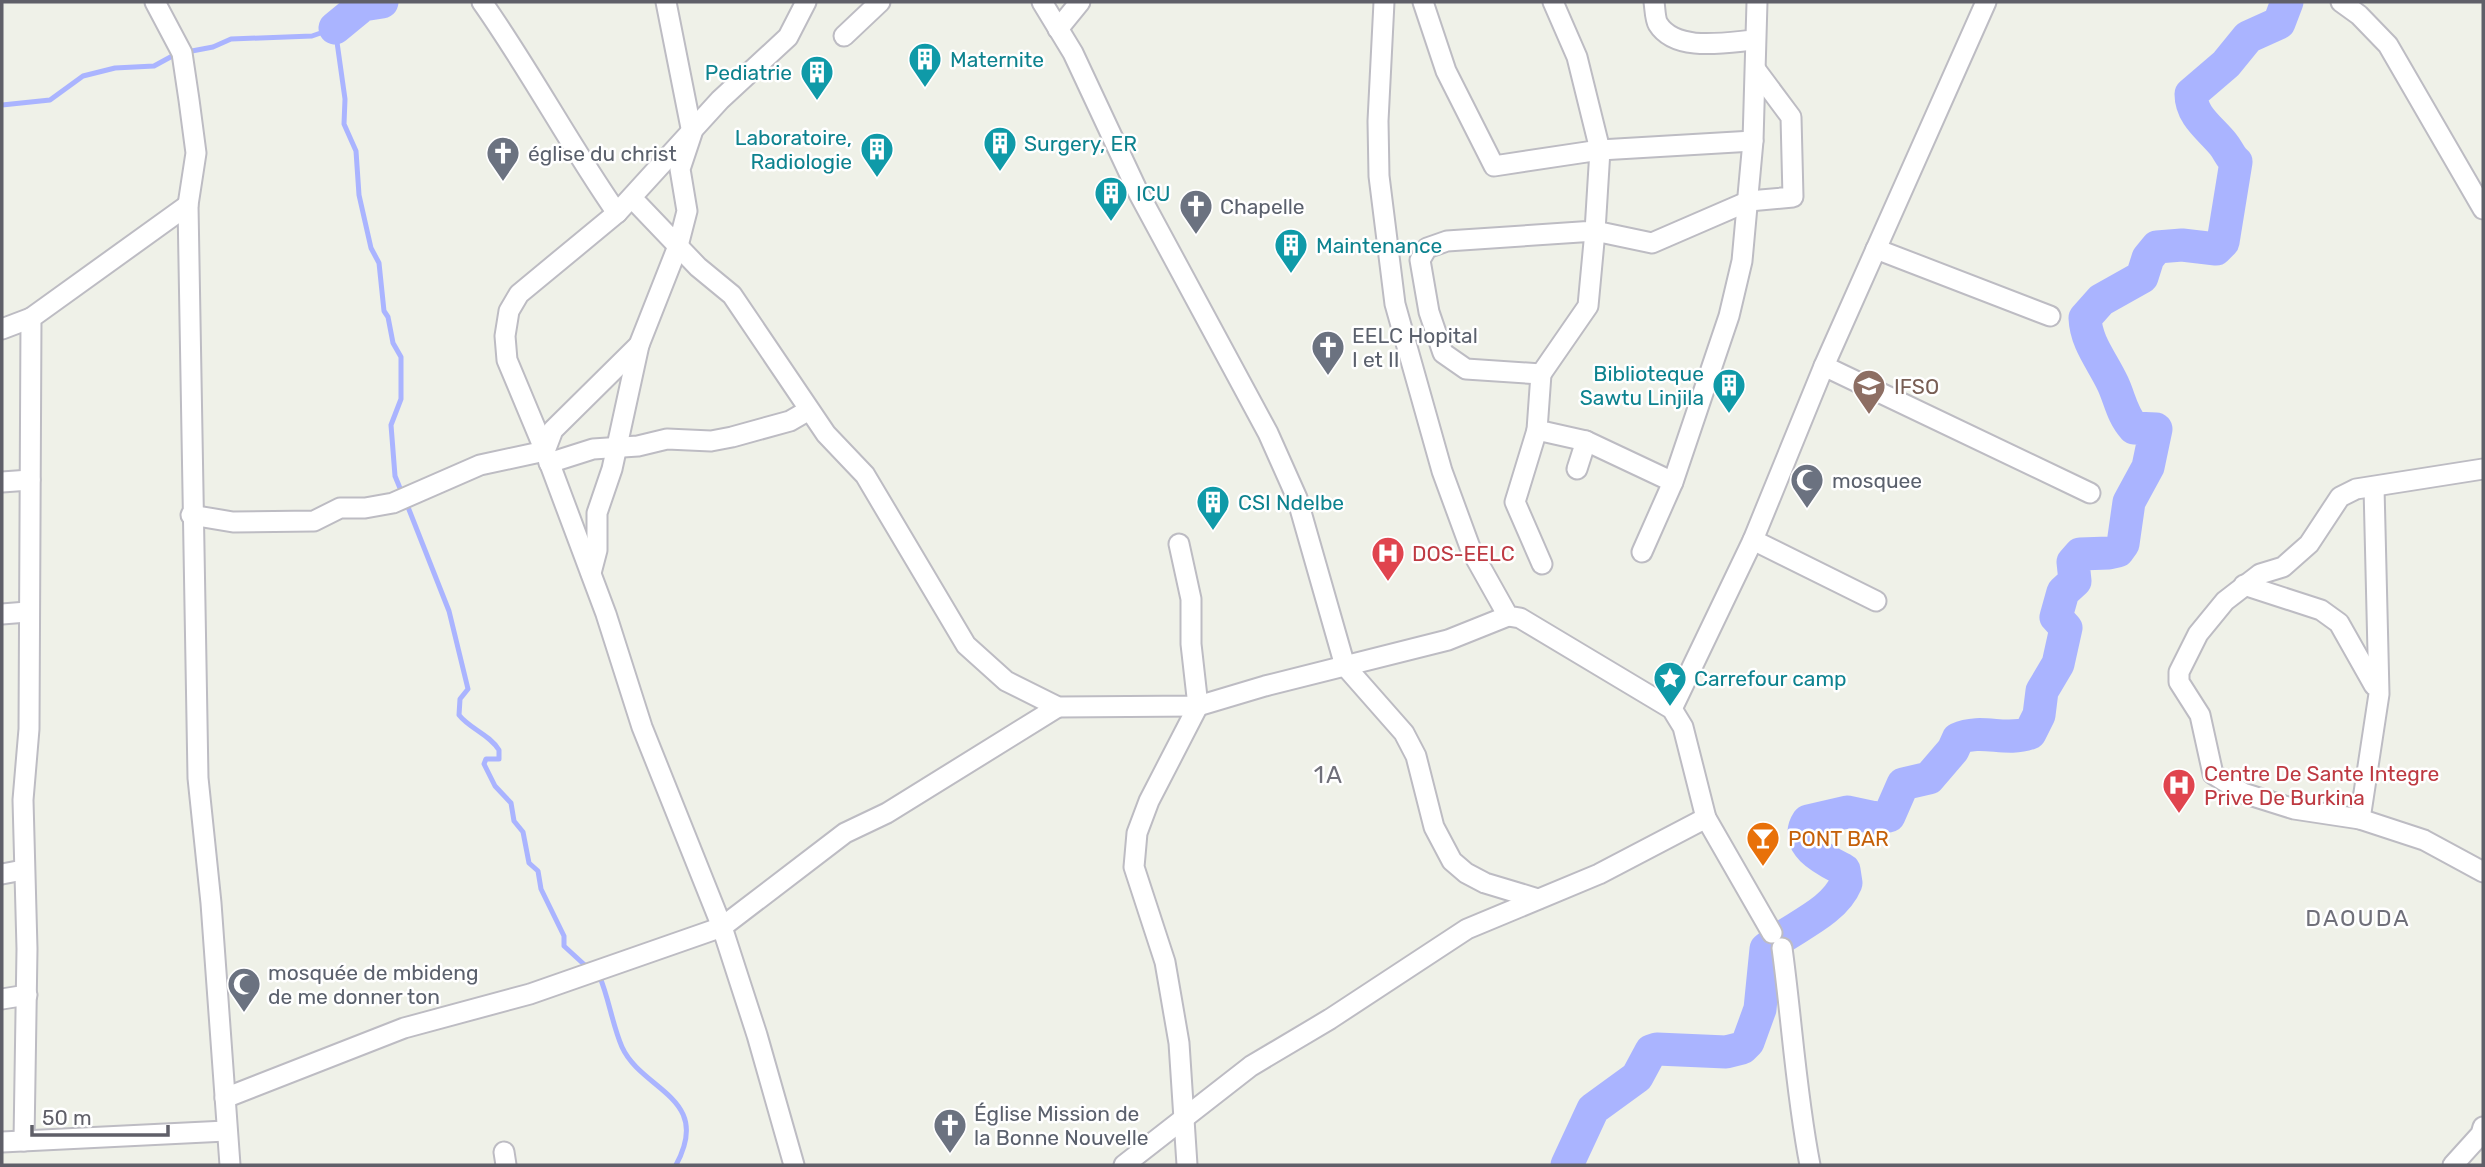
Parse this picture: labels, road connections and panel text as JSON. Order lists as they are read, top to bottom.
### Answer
{
  "districts": ["1A", "DAOUDA"],
  "places": {
    "building": [
      "Maternite",
      "Pediatrie",
      "Surgery, ER",
      "Laboratoire, Radiologie",
      "ICU",
      "Maintenance",
      "Biblioteque Sawtu Linjila",
      "CSI Ndelbe"
    ],
    "church": [
      "église du christ",
      "Chapelle",
      "EELC Hopital I et II",
      "Église Mission de la Bonne Nouvelle"
    ],
    "school or university": ["IFSO"],
    "mosque": ["mosquee", "mosquée de mbideng de me donner ton"],
    "hospital": ["DOS-EELC", "Centre De Sante Integre Prive De Burkina"],
    "place": ["Carrefour camp"],
    "bar": ["PONT BAR"]
  },
  "scale_bar": "50 m"
}
